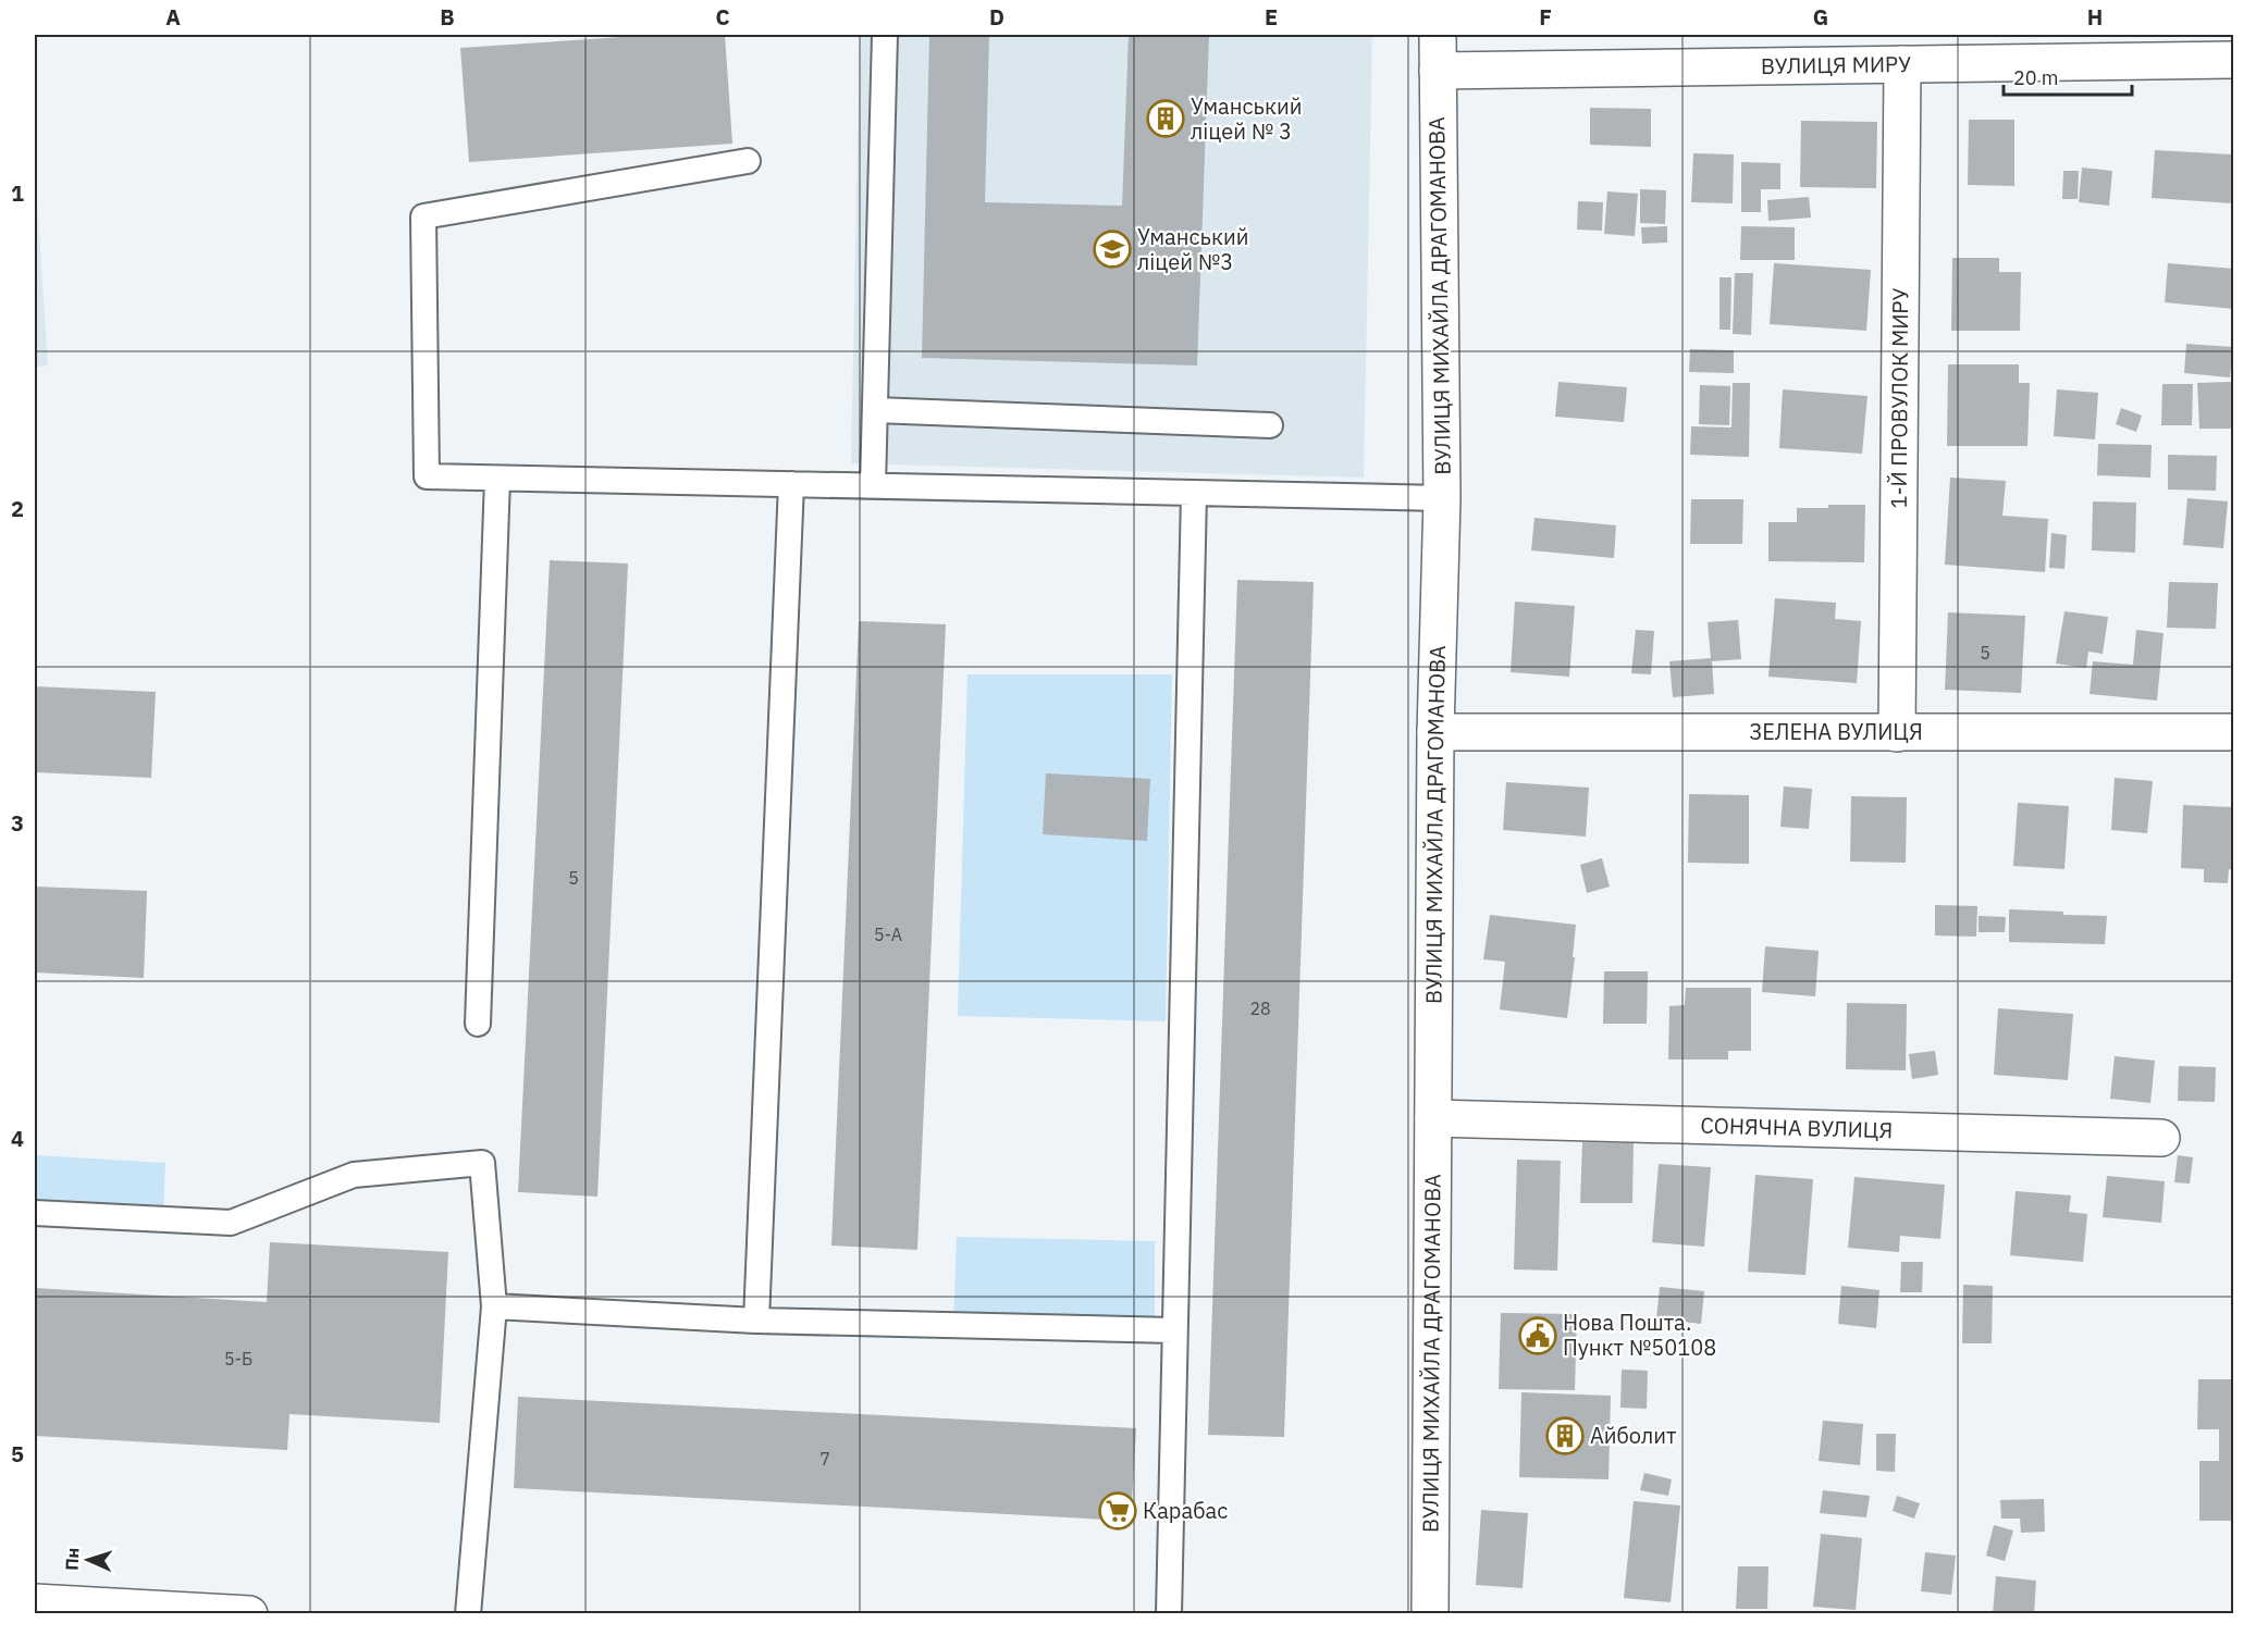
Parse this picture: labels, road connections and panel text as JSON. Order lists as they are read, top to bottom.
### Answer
{
  "streets": {
    "street": [
      "ВУЛИЦЯ МИРУ",
      "ВУЛИЦЯ МИХАЙЛА ДРАГОМАНОВА",
      "1-Й ПРОВУЛОК МИРУ",
      "ЗЕЛЕНА ВУЛИЦЯ",
      "СОНЯЧНА ВУЛИЦЯ"
    ]
  },
  "crossings": [
    ["ВУЛИЦЯ МИРУ", "ВУЛИЦЯ МИХАЙЛА ДРАГОМАНОВА"],
    ["ВУЛИЦЯ МИРУ", "1-Й ПРОВУЛОК МИРУ"],
    ["ВУЛИЦЯ МИХАЙЛА ДРАГОМАНОВА", "ЗЕЛЕНА ВУЛИЦЯ"],
    ["ВУЛИЦЯ МИХАЙЛА ДРАГОМАНОВА", "СОНЯЧНА ВУЛИЦЯ"],
    ["1-Й ПРОВУЛОК МИРУ", "ЗЕЛЕНА ВУЛИЦЯ"]
  ],
  "places": {
    "building": ["Уманський ліцей № 3", "Айболит"],
    "school or university": ["Уманський ліцей №3"],
    "public building": ["Нова Пошта. Пункт №50108"],
    "supermarket": ["Карабас"]
  },
  "house_numbers": [
    "5",
    "5",
    "5-А",
    "28",
    "5-Б",
    "7"
  ],
  "scale_bar": "20 m",
  "north": "left",
  "grid": {
    "columns": [
      "A",
      "B",
      "C",
      "D",
      "E",
      "F",
      "G",
      "H"
    ],
    "rows": [
      "1",
      "2",
      "3",
      "4",
      "5"
    ]
  }
}
